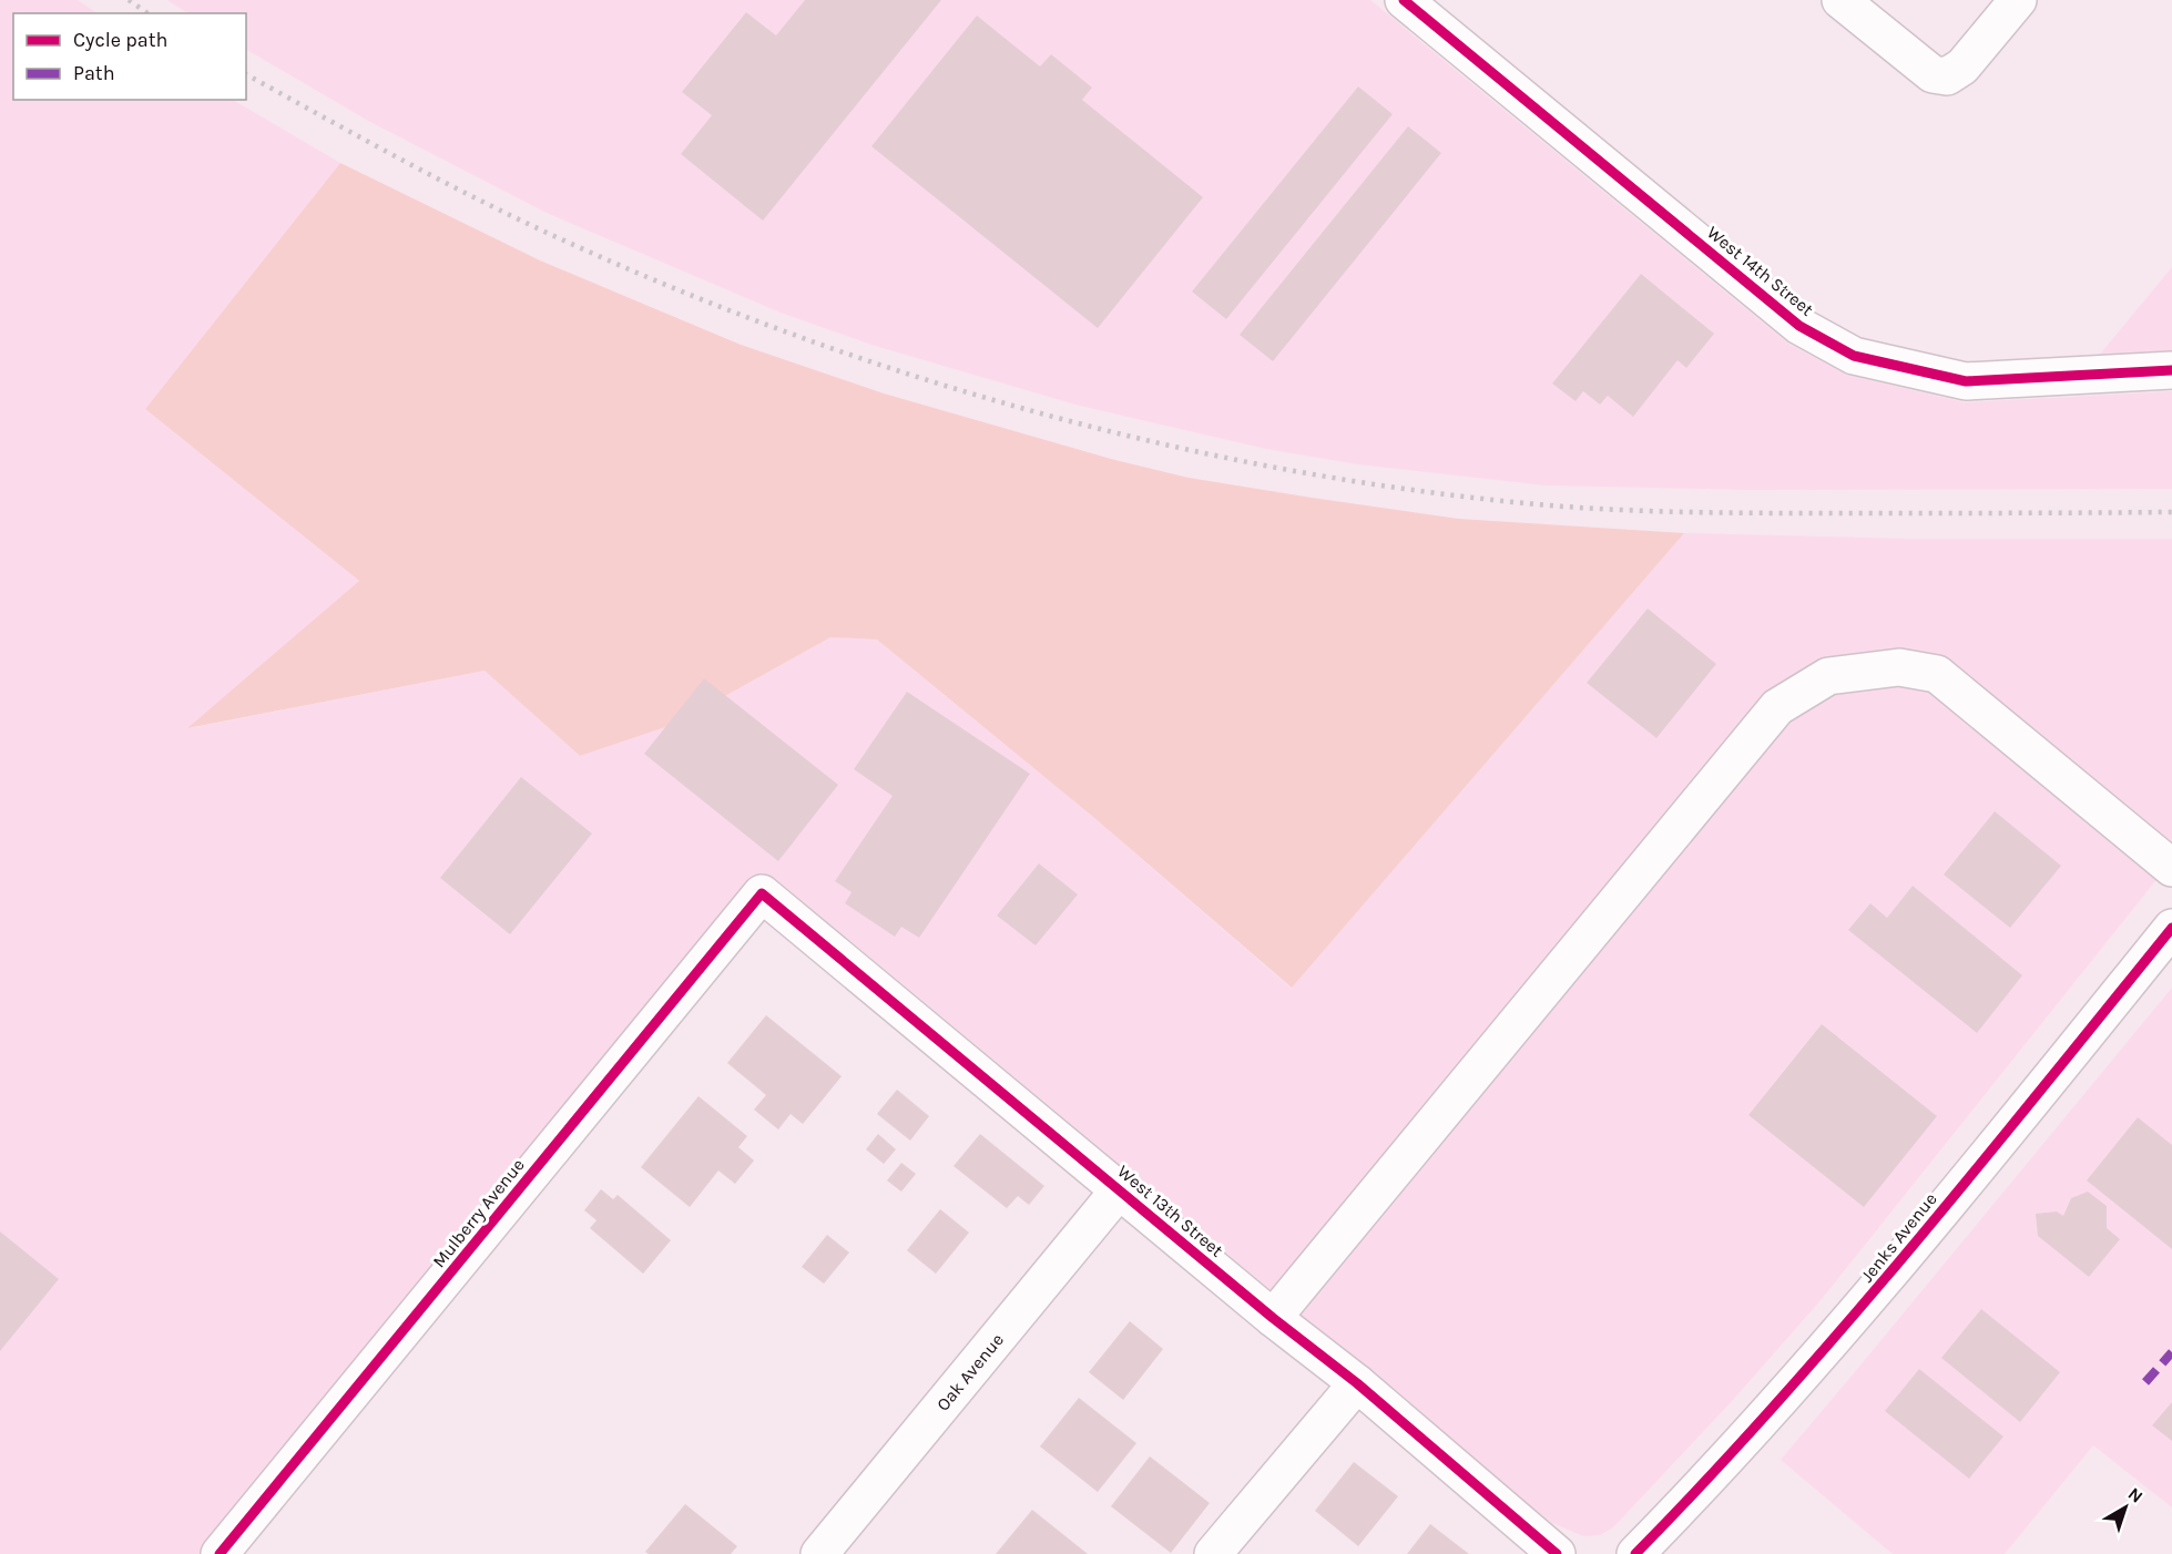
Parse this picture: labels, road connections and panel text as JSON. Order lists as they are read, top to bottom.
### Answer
{
  "streets": {
    "street": [
      "West 14th Street",
      "West 13th Street",
      "Mulberry Avenue",
      "Jenks Avenue",
      "Oak Avenue"
    ]
  },
  "crossings": [
    ["West 13th Street", "Mulberry Avenue"],
    ["West 13th Street", "Oak Avenue"]
  ],
  "legend": ["Cycle path", "Path"],
  "north": "top right"
}
